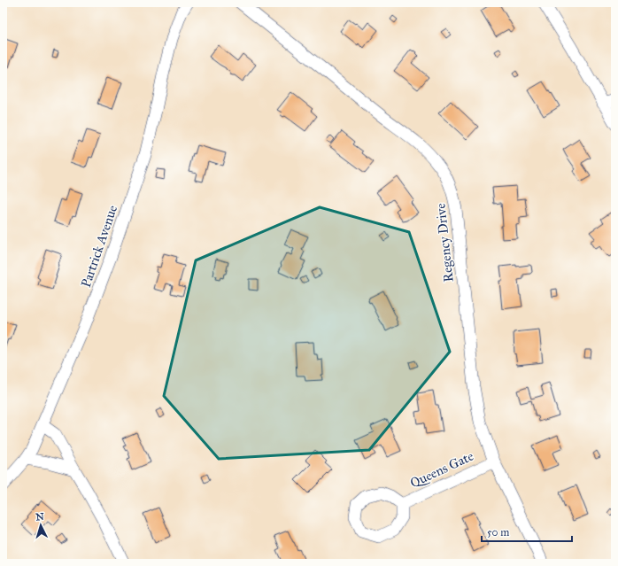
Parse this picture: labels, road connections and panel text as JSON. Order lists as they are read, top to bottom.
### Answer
{
  "streets": {
    "street": ["Regency Drive", "Partrick Avenue", "Queens Gate"]
  },
  "crossings": [
    ["Regency Drive", "Queens Gate"]
  ],
  "scale_bar": "50 m",
  "north": "top"
}
